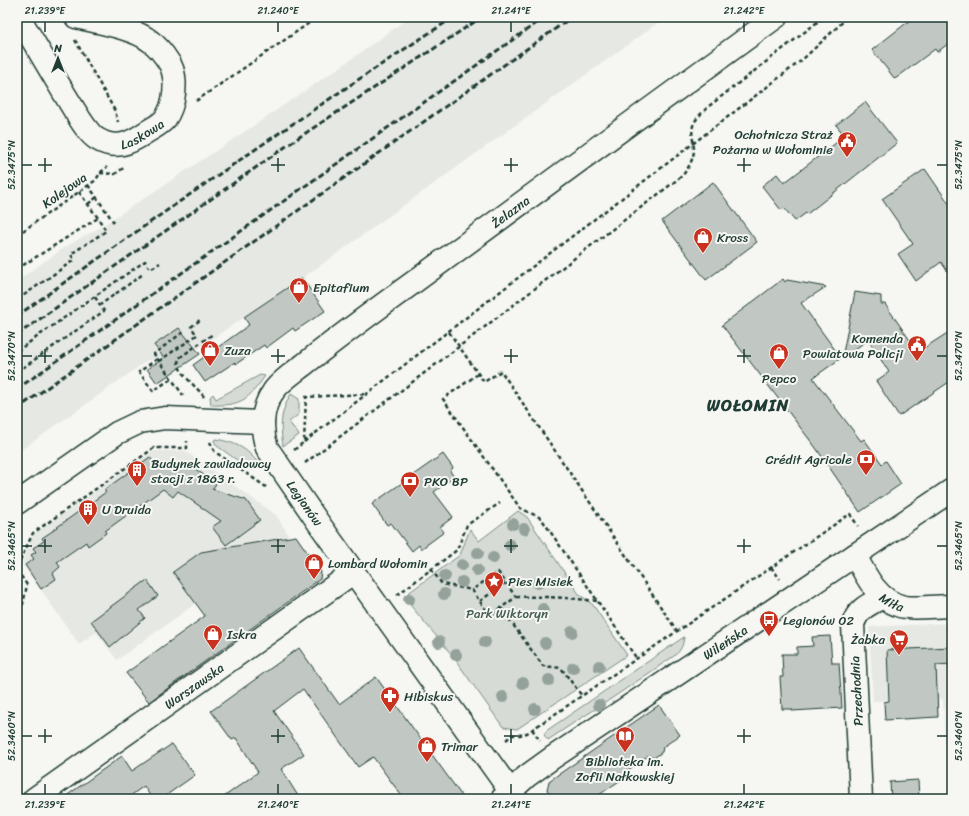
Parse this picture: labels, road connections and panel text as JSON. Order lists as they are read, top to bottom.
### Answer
{
  "streets": {
    "street": [
      "Laskowa",
      "Żelazna",
      "Legionów",
      "Miła",
      "Wileńska",
      "Warszawska",
      "Przechodnia"
    ],
    "path": ["Kolejowa"]
  },
  "crossings": [
    ["Żelazna", "Legionów"],
    ["Legionów", "Wileńska"],
    ["Legionów", "Warszawska"],
    ["Miła", "Wileńska"],
    ["Miła", "Przechodnia"]
  ],
  "districts": ["WOŁOMIN"],
  "parks": ["Park Wiktoryn"],
  "places": {
    "public building": ["Ochotnicza Straż Pożarna w Wołominie", "Komenda Powiatowa Policji"],
    "shop": [
      "Kross",
      "Epitafium",
      "Zuza",
      "Pepco",
      "Lombard Wołomin",
      "Iskra",
      "Trimar"
    ],
    "bank": ["Crédit Agricole", "PKO BP"],
    "building": ["Budynek zawiadowcy stacji z 1863 r.", "U Druida"],
    "place": ["Pies Misiek"],
    "bus stop": ["Legionów 02"],
    "supermarket": ["Żabka"],
    "pharmacy": ["Hibiskus"],
    "library": ["Biblioteka im. Zofii Nałkowskiej"]
  },
  "north": "top",
  "coordinates": [
    "21.239°E",
    "21.240°E",
    "21.241°E",
    "21.242°E",
    "52.3475°N",
    "52.3470°N",
    "52.3465°N",
    "52.3460°N"
  ]
}
